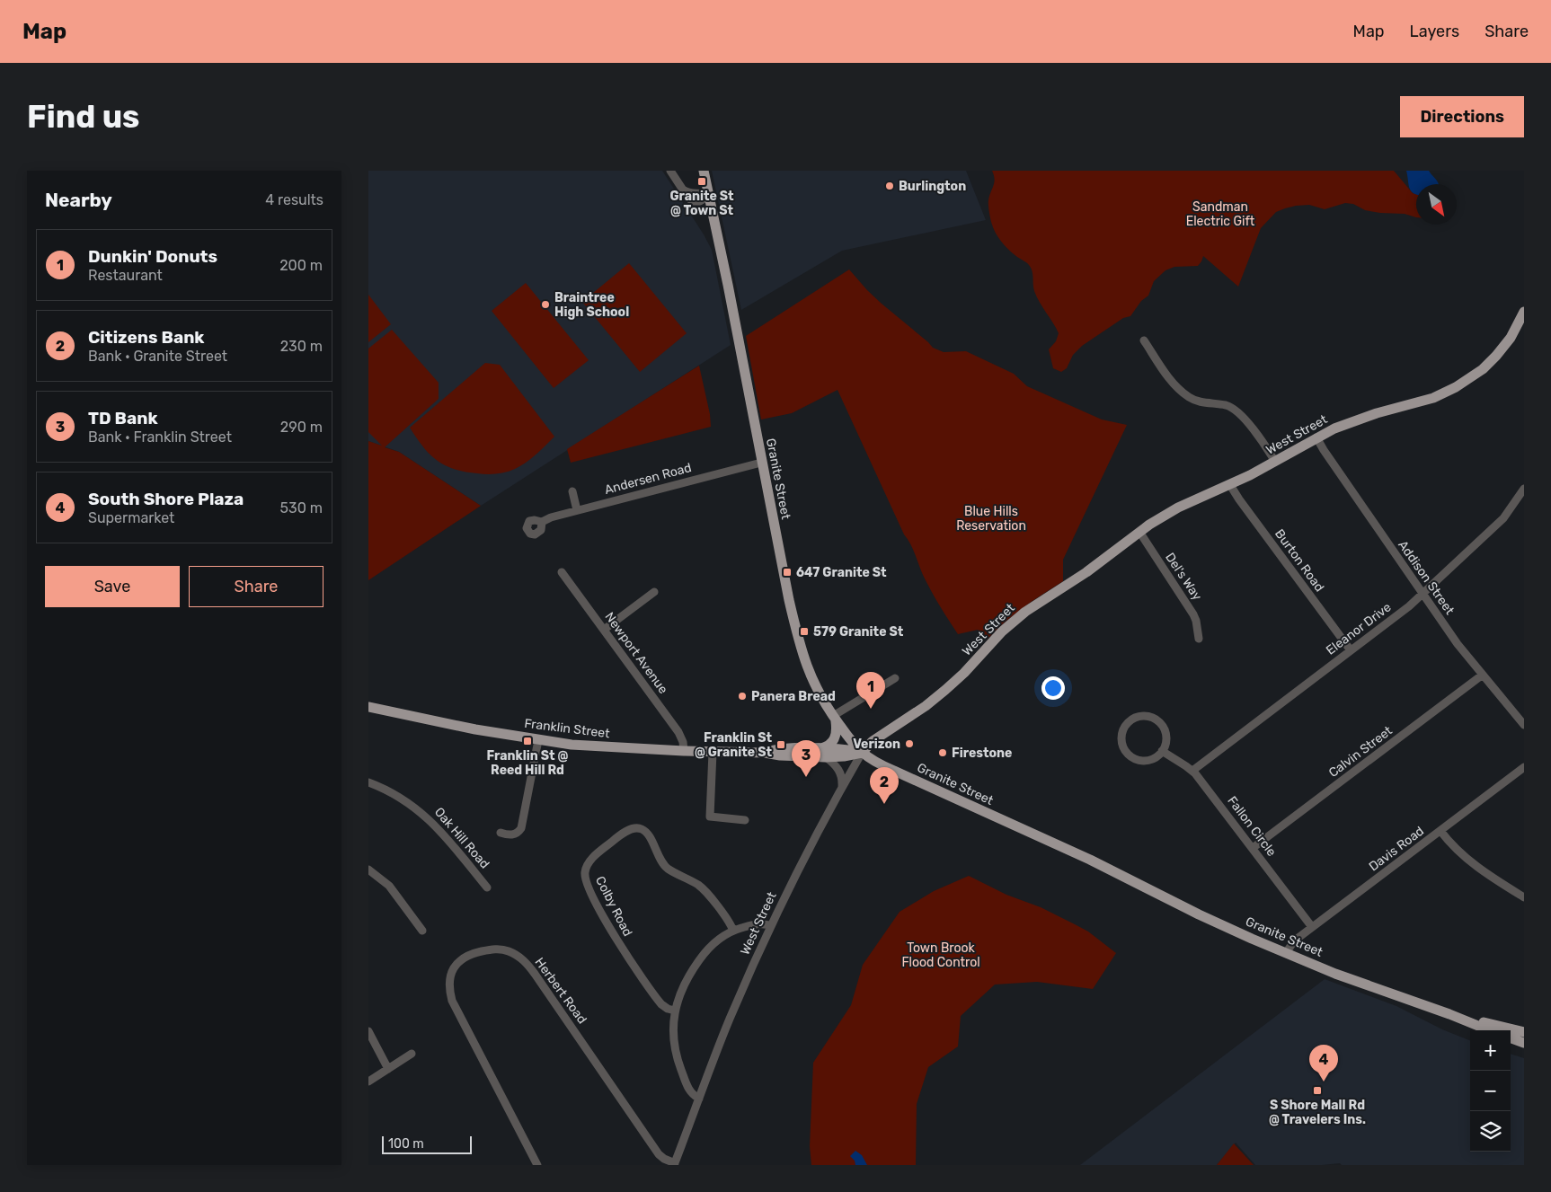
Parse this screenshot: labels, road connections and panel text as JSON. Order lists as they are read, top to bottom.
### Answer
{
  "streets": {
    "main road": ["West Street", "Granite Street", "Franklin Street"],
    "street": [
      "Andersen Road",
      "Burton Road",
      "Del's Way",
      "Addison Street",
      "Eleanor Drive",
      "Newport Avenue",
      "Calvin Street",
      "Fallon Circle",
      "Oak Hill Road",
      "Davis Road",
      "Colby Road",
      "Herbert Road"
    ]
  },
  "crossings": [
    ["West Street", "Granite Street"],
    ["West Street", "Burton Road"],
    ["West Street", "Del's Way"],
    ["West Street", "Addison Street"],
    ["West Street", "Franklin Street"],
    ["West Street", "Herbert Road"],
    ["Andersen Road", "Granite Street"],
    ["Granite Street", "Franklin Street"],
    ["Granite Street", "Davis Road"],
    ["Burton Road", "Eleanor Drive"],
    ["Addison Street", "Eleanor Drive"],
    ["Addison Street", "Calvin Street"],
    ["Eleanor Drive", "Fallon Circle"],
    ["Newport Avenue", "Franklin Street"],
    ["Calvin Street", "Fallon Circle"],
    ["Fallon Circle", "Davis Road"]
  ],
  "parks": ["Sandman Electric Gift", "Blue Hills Reservation", "Town Brook Flood Control"],
  "places": {
    "transit": [
      "Granite St @ Town St",
      "647 Granite St",
      "579 Granite St",
      "Franklin St @ Reed Hill Rd",
      "Franklin St @ Granite St",
      "S Shore Mall Rd @ Travelers Ins."
    ],
    "other": [
      "Burlington",
      "Braintree High School",
      "Panera Bread",
      "Verizon",
      "Firestone"
    ]
  },
  "scale_bar": "100 m",
  "north": "bottom right",
  "page": {
    "header": "Map",
    "nav": ["Map", "Layers", "Share"],
    "buttons": [
      "Directions",
      ["Save", "Share"]
    ],
    "title": "Find us",
    "heading": ["Nearby", "4 results"],
    "list": [
      {
        "mark": "1",
        "name": "Dunkin' Donuts",
        "note": "Restaurant",
        "value": "200 m"
      },
      {
        "mark": "2",
        "name": "Citizens Bank",
        "note": "Bank · Granite Street",
        "value": "230 m"
      },
      {
        "mark": "3",
        "name": "TD Bank",
        "note": "Bank · Franklin Street",
        "value": "290 m"
      },
      {
        "mark": "4",
        "name": "South Shore Plaza",
        "note": "Supermarket",
        "value": "530 m"
      }
    ],
    "pins": [
      "1",
      "3",
      "2",
      "4"
    ],
    "map_buttons": ["+", "−"],
    "scale": "100 m"
  }
}
